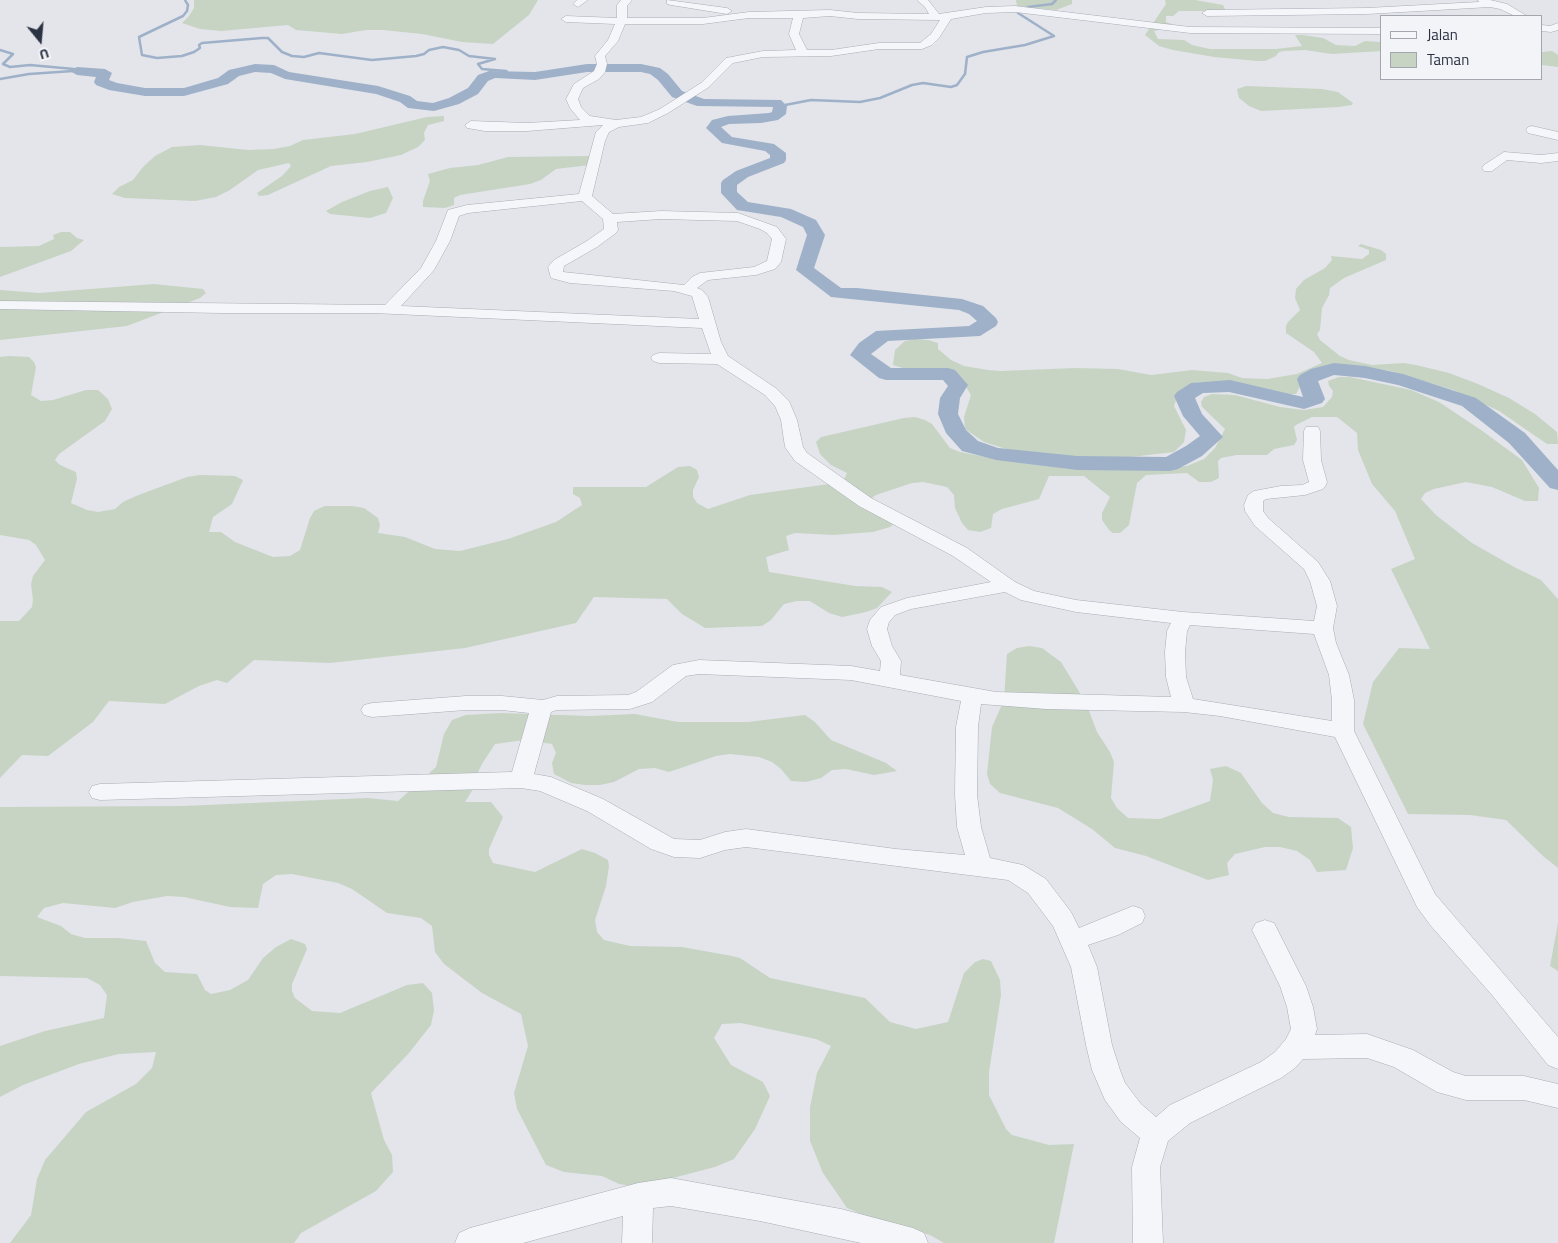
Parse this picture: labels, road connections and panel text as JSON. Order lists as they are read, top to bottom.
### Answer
{
  "legend": ["Jalan", "Taman"],
  "north": "bottom"
}
